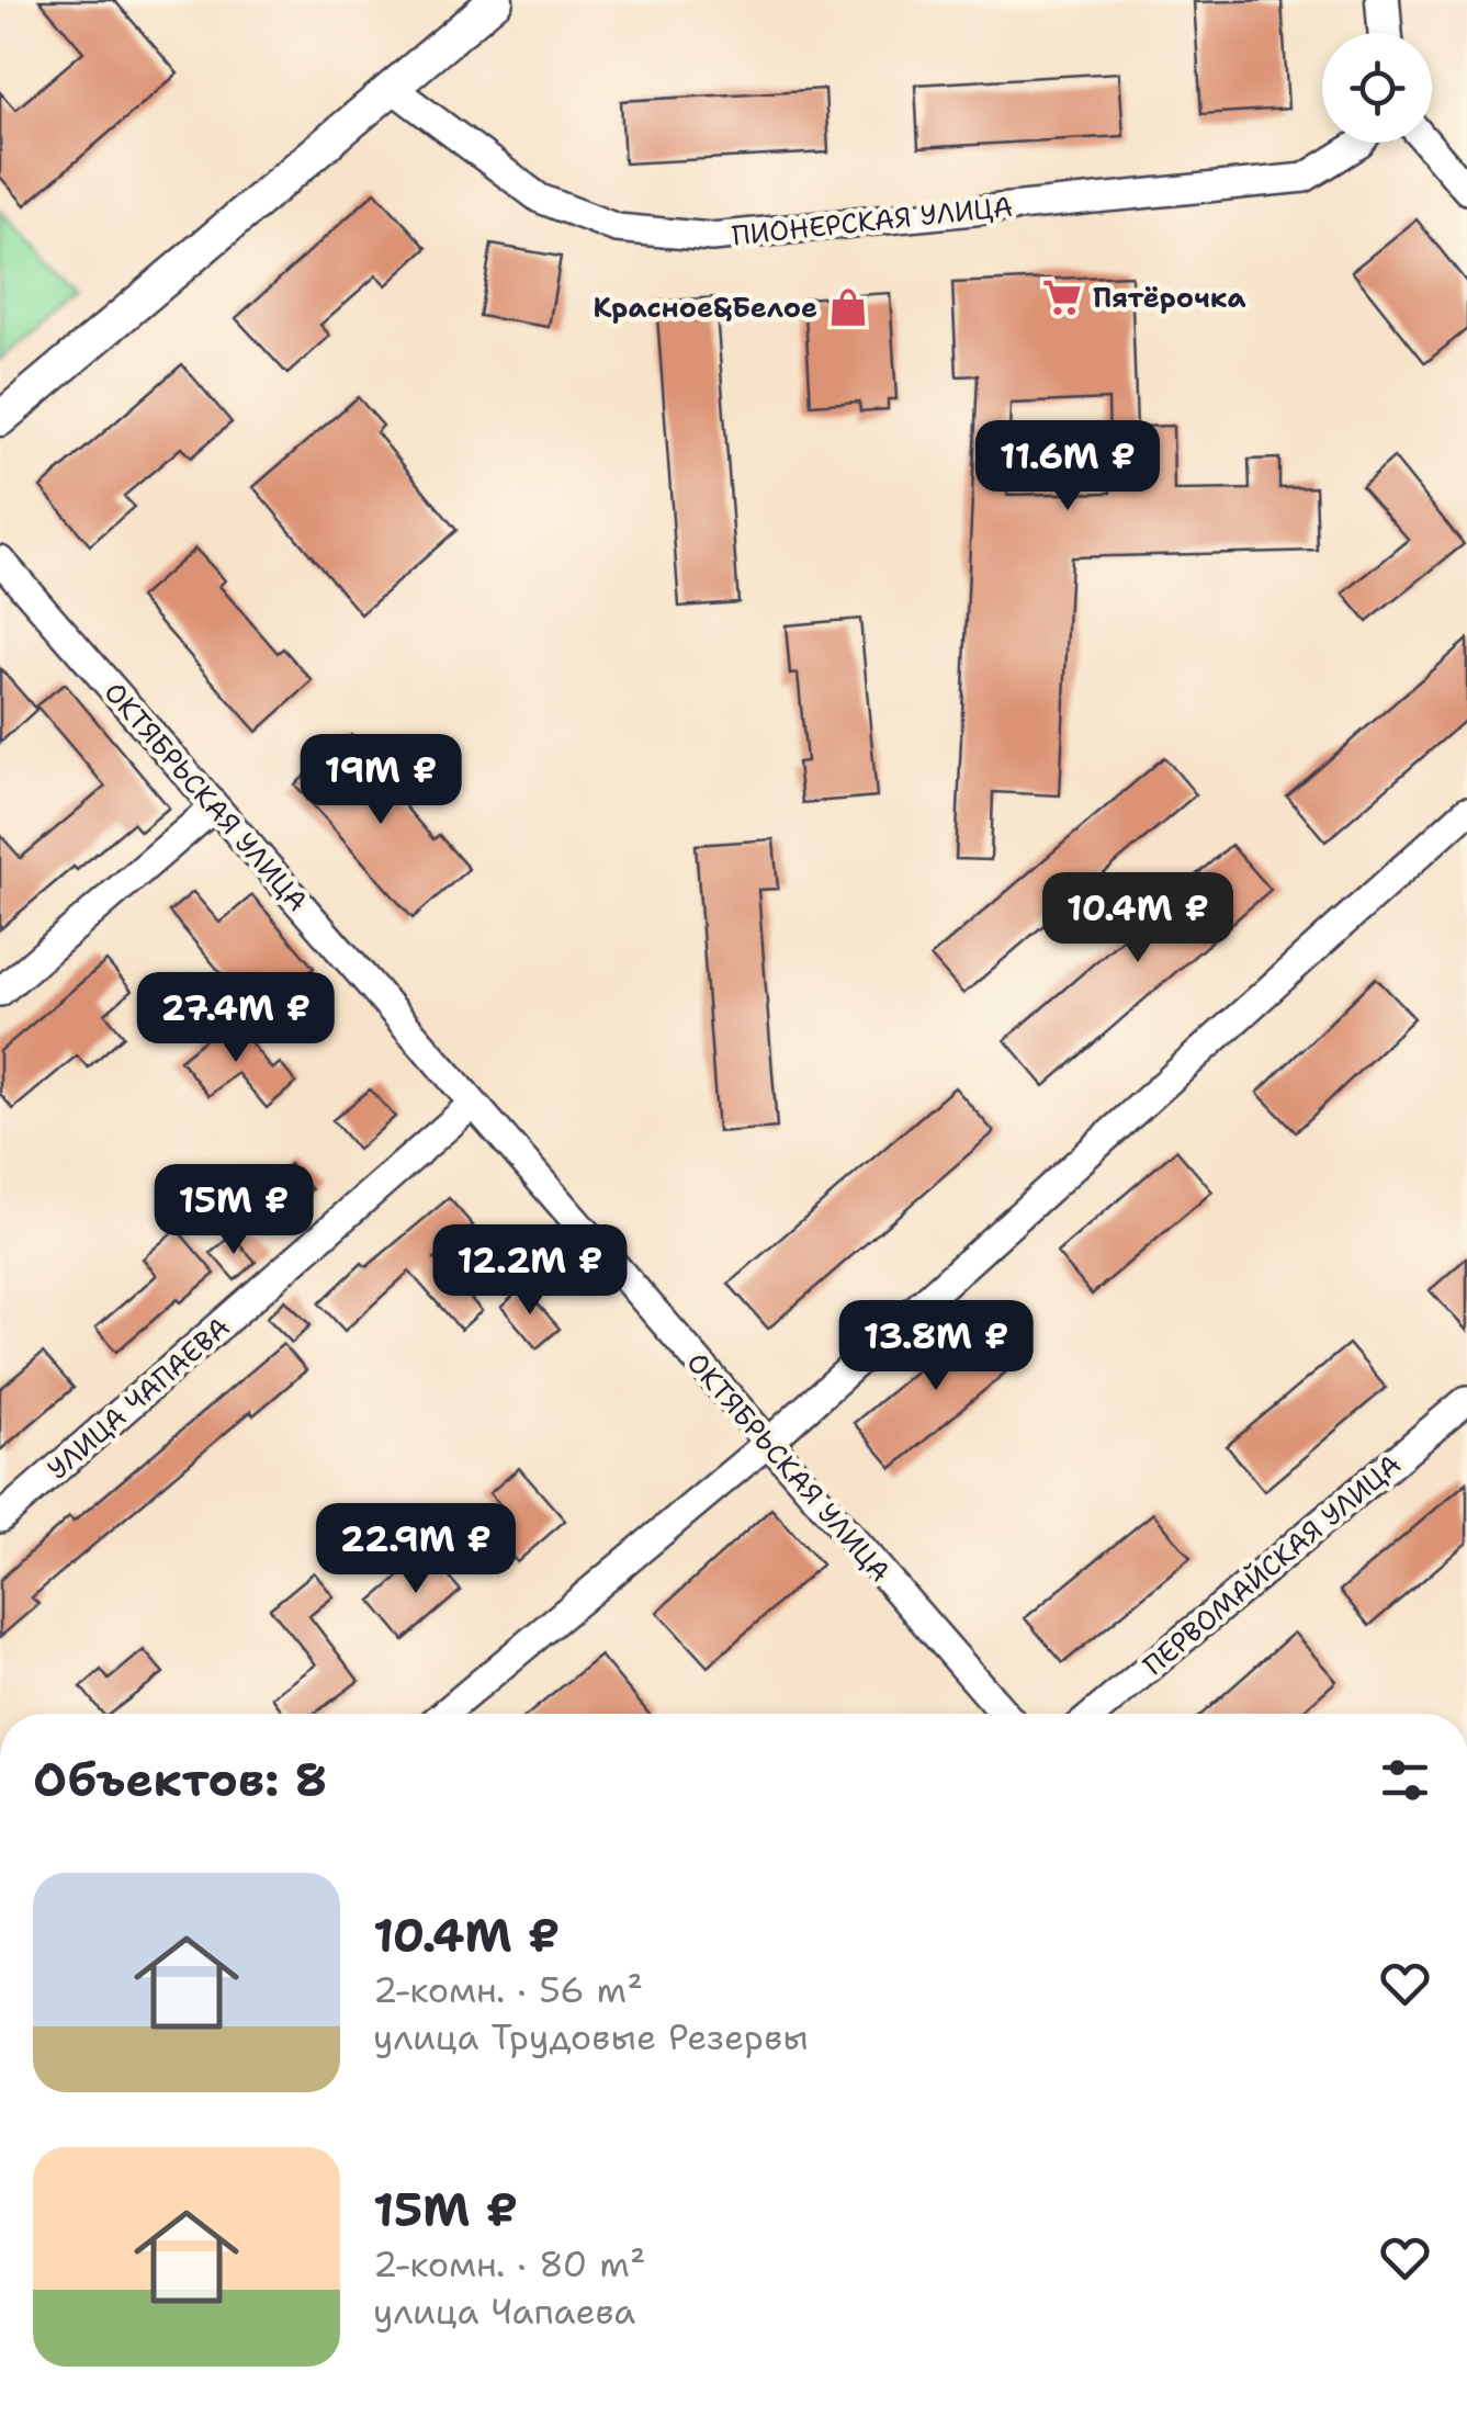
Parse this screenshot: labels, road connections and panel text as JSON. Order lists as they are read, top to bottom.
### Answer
{
  "streets": {
    "street": [
      "ПИОНЕРСКАЯ УЛИЦА",
      "ОКТЯБРЬСКАЯ УЛИЦА",
      "УЛИЦА ЧАПАЕВА",
      "ПЕРВОМАЙСКАЯ УЛИЦА"
    ]
  },
  "crossings": [
    ["ОКТЯБРЬСКАЯ УЛИЦА", "УЛИЦА ЧАПАЕВА"]
  ],
  "places": {
    "supermarket": ["Пятёрочка"],
    "shop": ["Красное&Белое"]
  },
  "page": {
    "price": [
      "11.6M ₽",
      "19M ₽",
      "10.4M ₽",
      "27.4M ₽",
      "15M ₽",
      "12.2M ₽",
      "13.8M ₽",
      "22.9M ₽"
    ],
    "heading": "Объектов: 8",
    "list": [
      {
        "name": "10.4M ₽",
        "note": "2-комн. · 56 m² · улица Трудовые Резервы"
      },
      {
        "name": "15M ₽",
        "note": "2-комн. · 80 m² · улица Чапаева"
      }
    ]
  }
}
